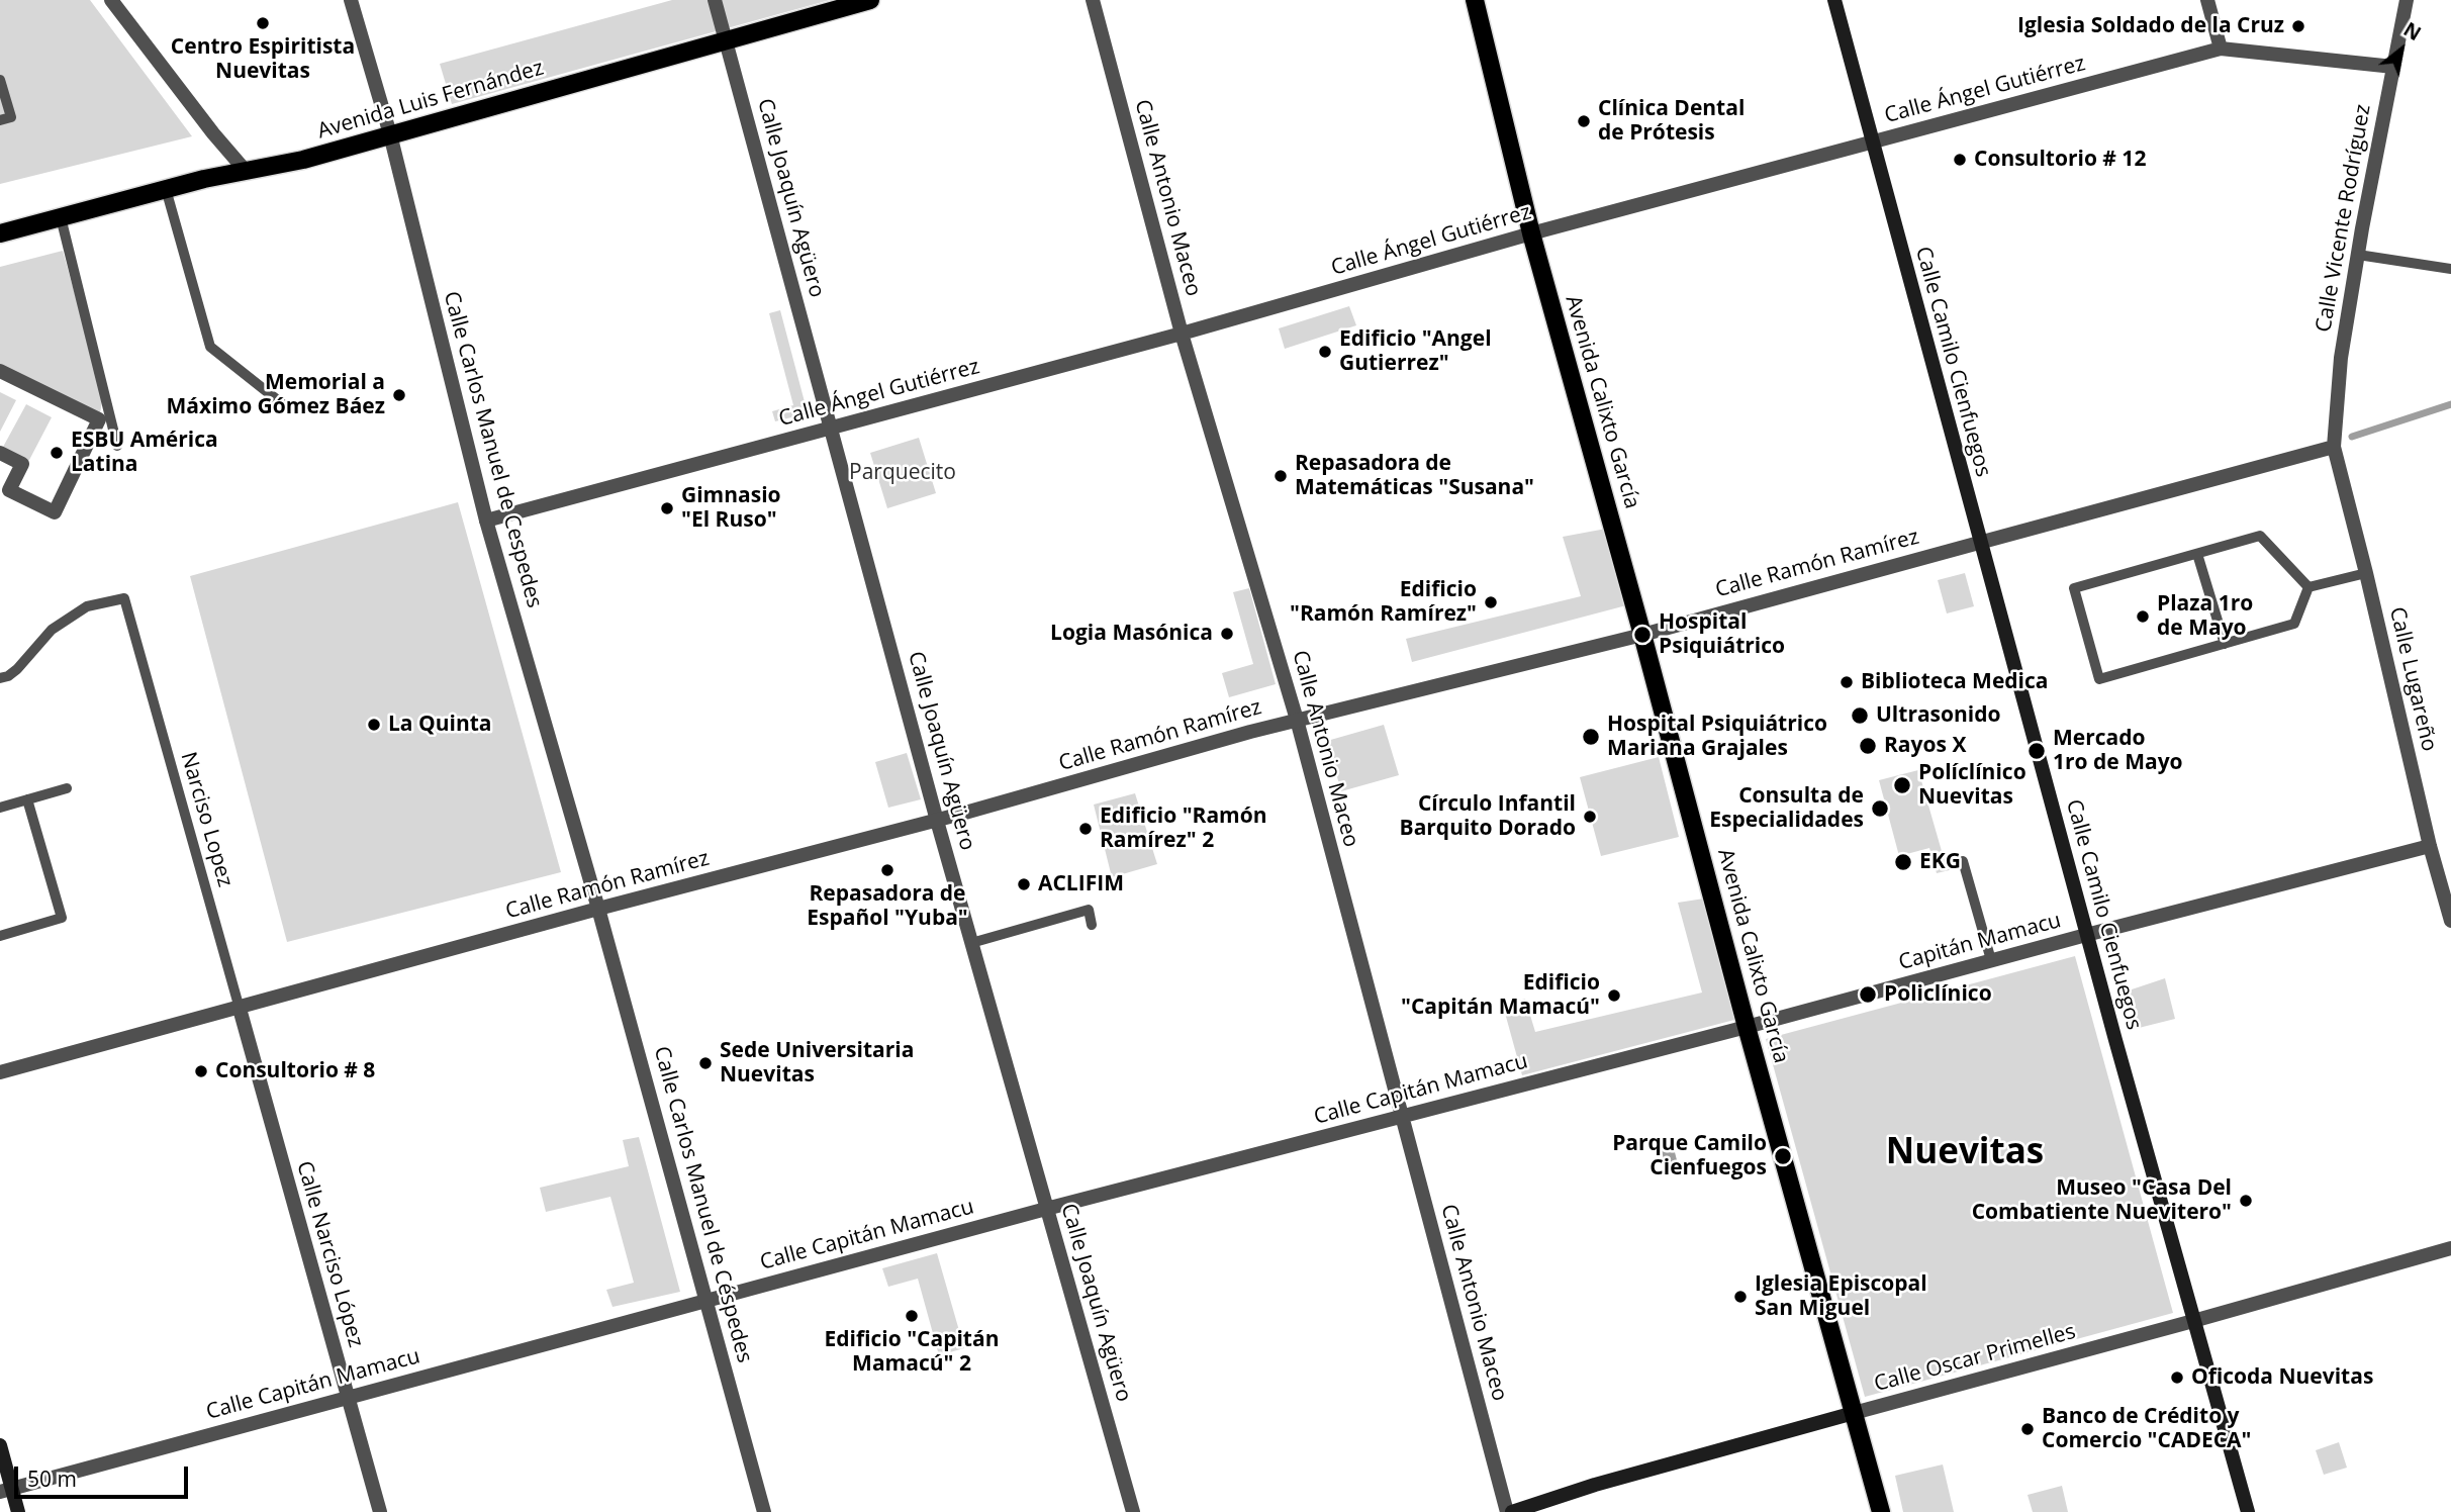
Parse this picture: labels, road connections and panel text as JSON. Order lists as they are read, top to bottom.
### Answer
{
  "streets": {
    "main road": [
      "Avenida Luis Fernández",
      "Calle Camilo Cienfuegos",
      "Avenida Calixto García",
      "Calle Oscar Primelles"
    ],
    "street": [
      "Calle Ángel Gutiérrez",
      "Calle Joaquín Agüero",
      "Calle Antonio Maceo",
      "Calle Vicente Rodríguez",
      "Calle Carlos Manuel de Cespedes",
      "Calle Ramón Ramírez",
      "Calle Lugareño",
      "Capitán Mamacu",
      "Calle Capitán Mamacu",
      "Calle Carlos Manuel de Céspedes",
      "Calle Narciso López"
    ],
    "lane": ["Narciso Lopez"]
  },
  "crossings": [
    ["Calle Ángel Gutiérrez", "Calle Joaquín Agüero"],
    ["Calle Ángel Gutiérrez", "Calle Antonio Maceo"],
    ["Calle Ángel Gutiérrez", "Calle Vicente Rodríguez"],
    ["Calle Ángel Gutiérrez", "Calle Camilo Cienfuegos"],
    ["Calle Ángel Gutiérrez", "Avenida Calixto García"],
    ["Calle Ángel Gutiérrez", "Calle Carlos Manuel de Cespedes"],
    ["Avenida Luis Fernández", "Calle Joaquín Agüero"],
    ["Avenida Luis Fernández", "Calle Carlos Manuel de Cespedes"],
    ["Calle Joaquín Agüero", "Calle Ramón Ramírez"],
    ["Calle Joaquín Agüero", "Calle Capitán Mamacu"],
    ["Calle Antonio Maceo", "Calle Ramón Ramírez"],
    ["Calle Antonio Maceo", "Calle Capitán Mamacu"],
    ["Calle Antonio Maceo", "Calle Oscar Primelles"],
    ["Calle Vicente Rodríguez", "Calle Ramón Ramírez"],
    ["Calle Vicente Rodríguez", "Calle Lugareño"],
    ["Calle Camilo Cienfuegos", "Calle Ramón Ramírez"],
    ["Calle Camilo Cienfuegos", "Capitán Mamacu"],
    ["Calle Camilo Cienfuegos", "Calle Oscar Primelles"],
    ["Avenida Calixto García", "Calle Ramón Ramírez"],
    ["Avenida Calixto García", "Capitán Mamacu"],
    ["Avenida Calixto García", "Calle Capitán Mamacu"],
    ["Avenida Calixto García", "Calle Oscar Primelles"],
    ["Calle Carlos Manuel de Cespedes", "Calle Ramón Ramírez"],
    ["Calle Carlos Manuel de Cespedes", "Calle Carlos Manuel de Céspedes"],
    ["Calle Ramón Ramírez", "Calle Lugareño"],
    ["Calle Ramón Ramírez", "Narciso Lopez"],
    ["Calle Ramón Ramírez", "Calle Carlos Manuel de Céspedes"],
    ["Calle Ramón Ramírez", "Calle Narciso López"],
    ["Calle Lugareño", "Capitán Mamacu"],
    ["Narciso Lopez", "Calle Narciso López"],
    ["Capitán Mamacu", "Calle Capitán Mamacu"],
    ["Calle Capitán Mamacu", "Calle Carlos Manuel de Céspedes"],
    ["Calle Capitán Mamacu", "Calle Narciso López"]
  ],
  "districts": ["Nuevitas"],
  "parks": ["Parquecito"],
  "places": [
    "Centro Espiritista Nuevitas",
    "Iglesia Soldado de la Cruz",
    "Clínica Dental de Prótesis",
    "Consultorio # 12",
    "Edificio \"Angel Gutierrez\"",
    "Memorial a Máximo Gómez Báez",
    "ESBU América Latina",
    "Repasadora de Matemáticas \"Susana\"",
    "Gimnasio \"El Ruso\"",
    "Edificio \"Ramón Ramírez\"",
    "Plaza 1ro de Mayo",
    "Logia Masónica",
    "Hospital Psiquiátrico",
    "Biblioteca Medica",
    "Ultrasonido",
    "La Quinta",
    "Hospital Psiquiátrico Mariana Grajales",
    "Rayos X",
    "Mercado 1ro de Mayo",
    "Políclínico Nuevitas",
    "Consulta de Especialidades",
    "Círculo Infantil Barquito Dorado",
    "Edificio \"Ramón Ramírez\" 2",
    "EKG",
    "Repasadora de Español \"Yuba\"",
    "ACLIFIM",
    "Policlínico",
    "Edificio \"Capitán Mamacú\"",
    "Sede Universitaria Nuevitas",
    "Consultorio # 8",
    "Parque Camilo Cienfuegos",
    "Museo \"Casa Del Combatiente Nuevitero\"",
    "Iglesia Episcopal San Miguel",
    "Edificio \"Capitán Mamacú\" 2",
    "Oficoda Nuevitas",
    "Banco de Crédito y Comercio \"CADECA\""
  ],
  "scale_bar": "50 m",
  "north": "top right"
}
